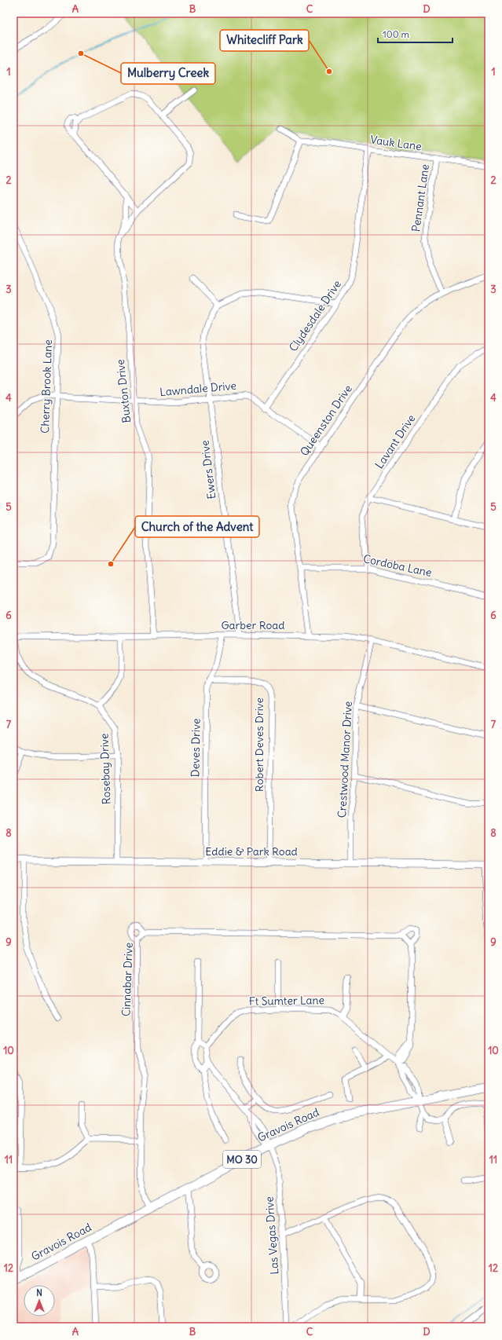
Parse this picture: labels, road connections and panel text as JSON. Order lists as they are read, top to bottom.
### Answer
{
  "streets": {
    "main road": ["Gravois Road", "MO 30"],
    "street": [
      "Vauk Lane",
      "Pennant Lane",
      "Clydesdale Drive",
      "Cherry Brook Lane",
      "Lawndale Drive",
      "Buxton Drive",
      "Queenston Drive",
      "Lavant Drive",
      "Ewers Drive",
      "Cordoba Lane",
      "Garber Road",
      "Robert Deves Drive",
      "Deves Drive",
      "Crestwood Manor Drive",
      "Rosebay Drive",
      "Eddie & Park Road",
      "Cinnabar Drive",
      "Ft Sumter Lane",
      "Las Vegas Drive"
    ]
  },
  "crossings": [
    ["Vauk Lane", "Pennant Lane"],
    ["Vauk Lane", "Clydesdale Drive"],
    ["Pennant Lane", "Queenston Drive"],
    ["Clydesdale Drive", "Lawndale Drive"],
    ["Cherry Brook Lane", "Lawndale Drive"],
    ["Lawndale Drive", "Buxton Drive"],
    ["Lawndale Drive", "Queenston Drive"],
    ["Lawndale Drive", "Ewers Drive"],
    ["Buxton Drive", "Garber Road"],
    ["Queenston Drive", "Cordoba Lane"],
    ["Queenston Drive", "Garber Road"],
    ["Lavant Drive", "Cordoba Lane"],
    ["Ewers Drive", "Garber Road"],
    ["Garber Road", "Deves Drive"],
    ["Garber Road", "Crestwood Manor Drive"],
    ["Robert Deves Drive", "Deves Drive"],
    ["Robert Deves Drive", "Eddie & Park Road"],
    ["Deves Drive", "Eddie & Park Road"],
    ["Crestwood Manor Drive", "Eddie & Park Road"],
    ["Rosebay Drive", "Eddie & Park Road"],
    ["Cinnabar Drive", "Gravois Road"],
    ["Ft Sumter Lane", "Gravois Road"],
    ["Gravois Road", "Las Vegas Drive"]
  ],
  "places": ["Mulberry Creek", "Whitecliff Park", "Church of the Advent"],
  "scale_bar": "100 m",
  "north": "top",
  "grid": {
    "columns": [
      "A",
      "B",
      "C",
      "D"
    ],
    "rows": [
      "1",
      "2",
      "3",
      "4",
      "5",
      "6",
      "7",
      "8",
      "9",
      "10",
      "11",
      "12"
    ]
  }
}
